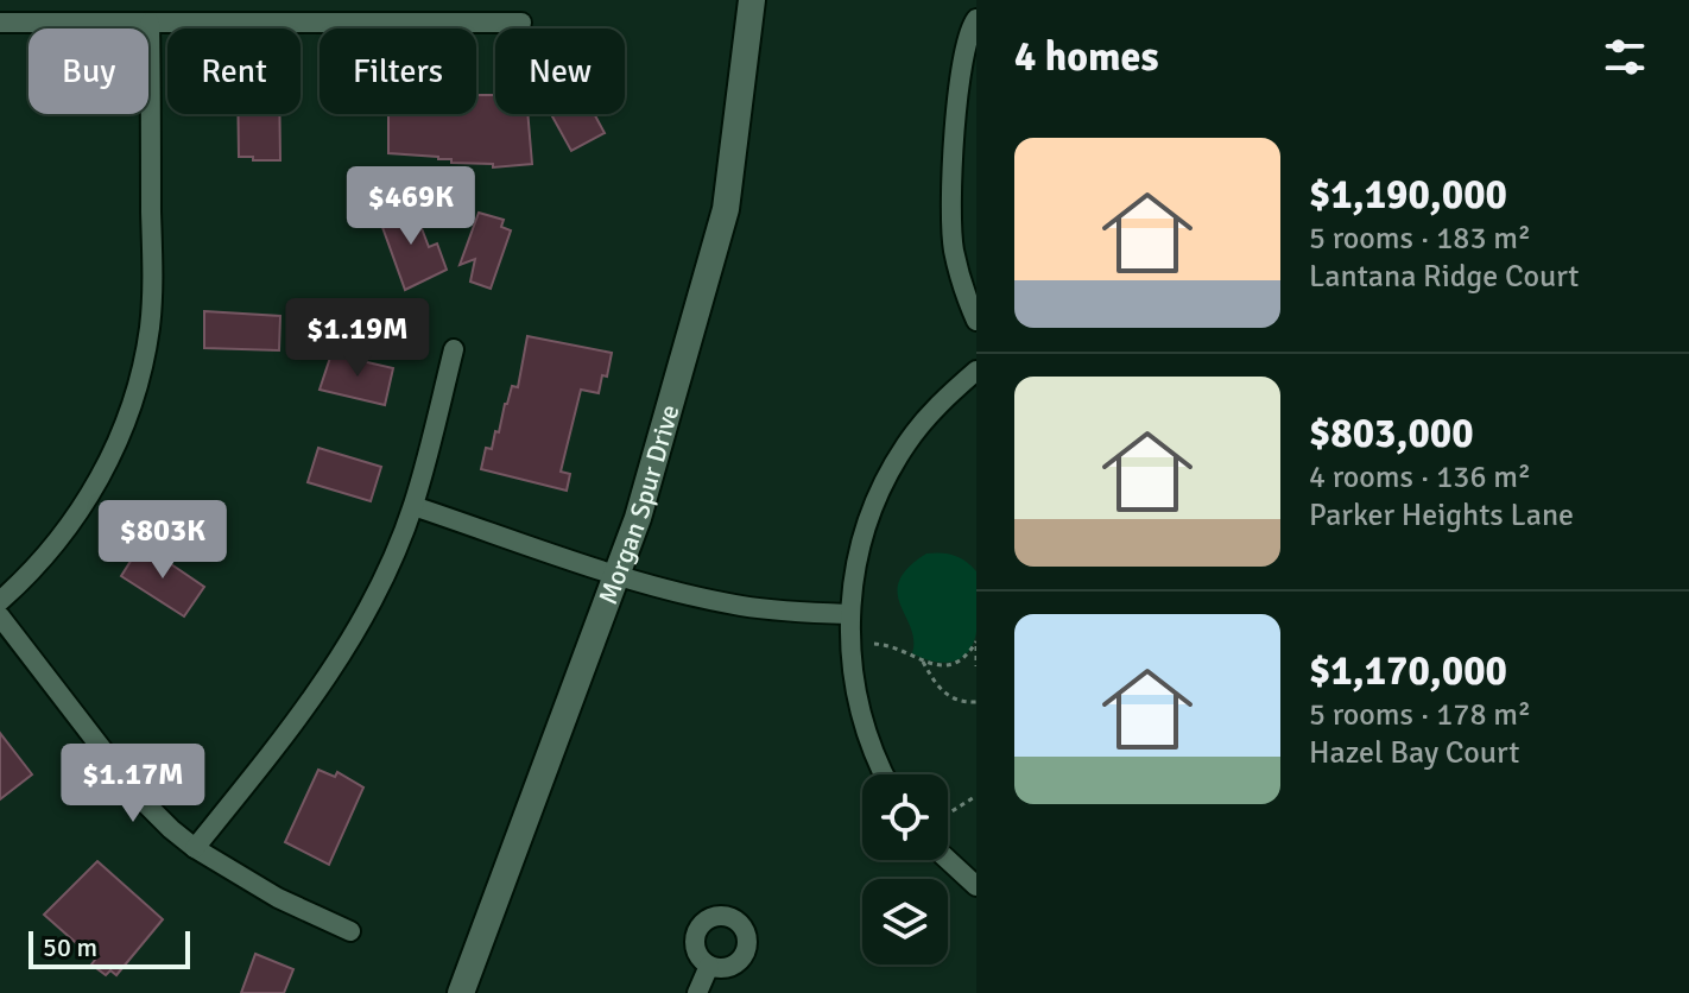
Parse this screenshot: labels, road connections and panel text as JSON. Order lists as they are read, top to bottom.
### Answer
{
  "streets": {
    "street": ["Morgan Spur Drive"]
  },
  "scale_bar": "50 m",
  "page": {
    "heading": "4 homes",
    "chip": [
      "Buy",
      "Rent",
      "Filters",
      "New"
    ],
    "list": [
      {
        "name": "$1,190,000",
        "note": "5 rooms · 183 m² · Lantana Ridge Court"
      },
      {
        "name": "$803,000",
        "note": "4 rooms · 136 m² · Parker Heights Lane"
      },
      {
        "name": "$1,170,000",
        "note": "5 rooms · 178 m² · Hazel Bay Court"
      }
    ],
    "price": [
      "$469K",
      "$1.19M",
      "$803K",
      "$1.17M"
    ],
    "scale": "50 m"
  }
}
